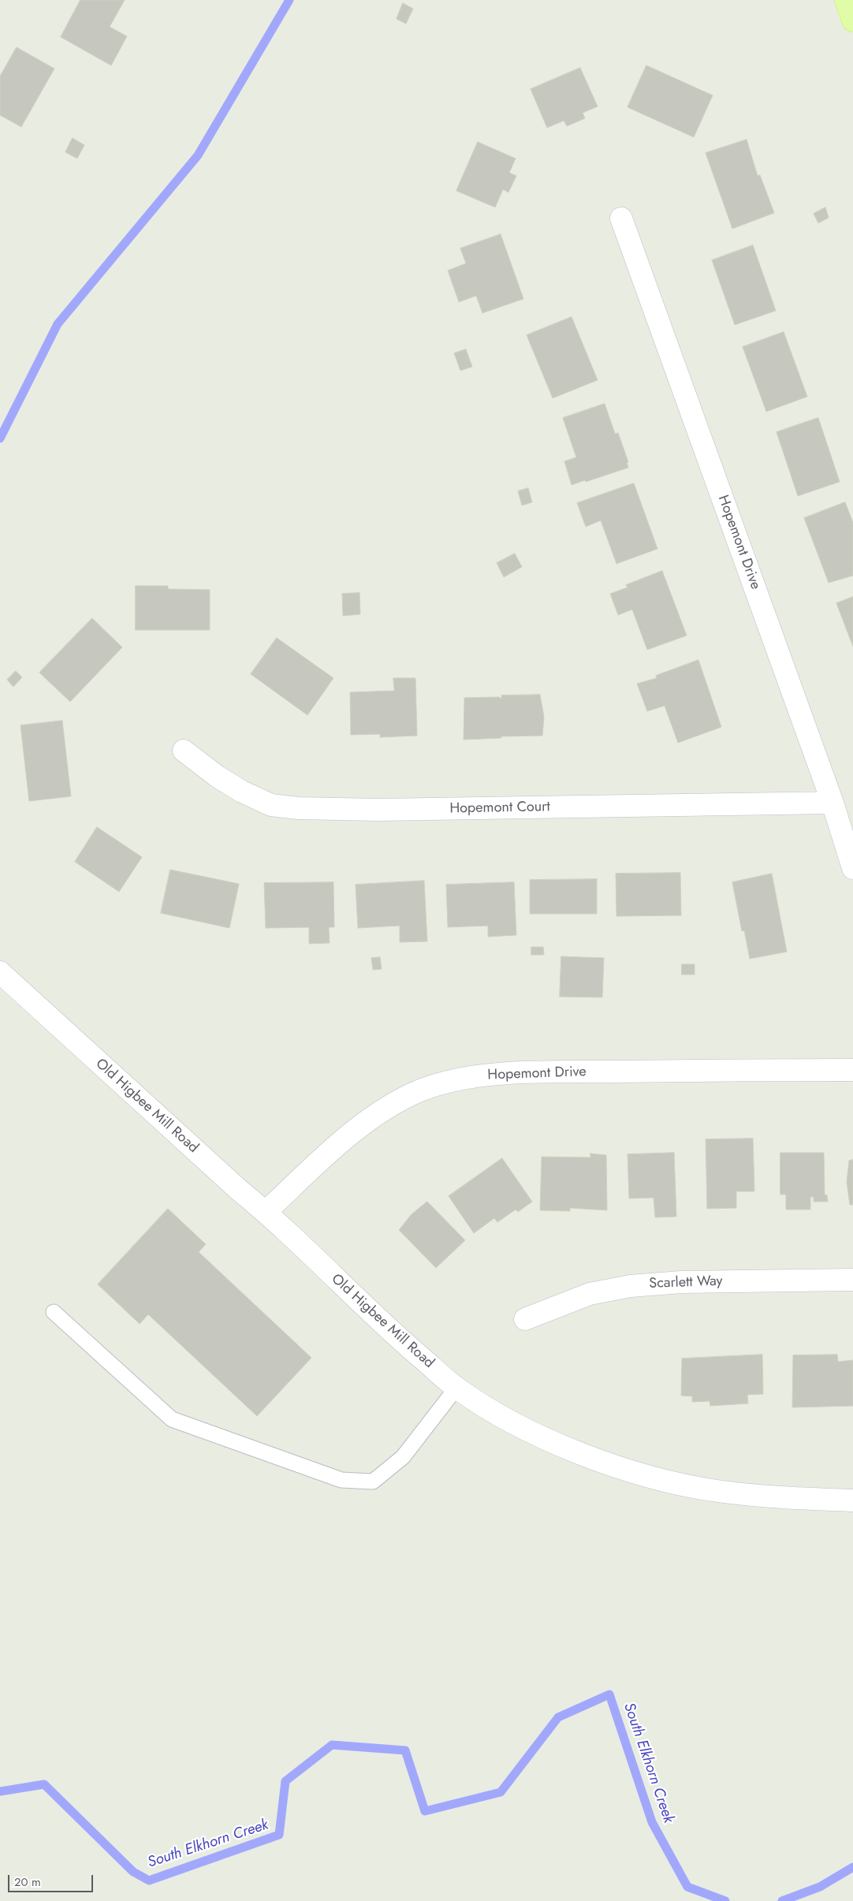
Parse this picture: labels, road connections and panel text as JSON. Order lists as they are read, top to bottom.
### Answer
{
  "streets": {
    "street": [
      "Hopemont Drive",
      "Hopemont Court",
      "Old Higbee Mill Road",
      "Scarlett Way"
    ]
  },
  "crossings": [
    ["Hopemont Drive", "Hopemont Court"],
    ["Hopemont Drive", "Old Higbee Mill Road"]
  ],
  "water": ["South Elkhorn Creek"],
  "scale_bar": "20 m"
}
